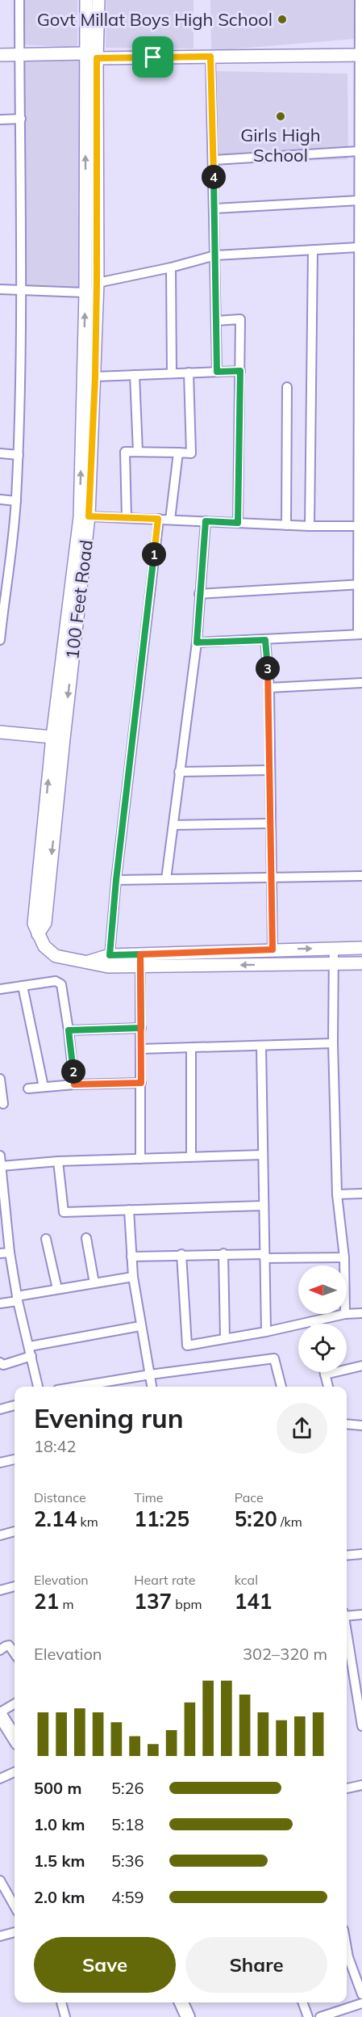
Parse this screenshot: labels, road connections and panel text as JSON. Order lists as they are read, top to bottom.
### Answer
{
  "streets": {
    "main road": ["100 Feet Road"]
  },
  "places": ["Govt Millat Boys High School", "Girls High School"],
  "north": "left",
  "page": {
    "pins": [
      "4",
      "1",
      "3",
      "2"
    ],
    "heading": ["Evening run", "18:42"],
    "stats": [
      ["Distance", "2.14 km"],
      ["Time", "11:25"],
      ["Pace", "5:20 /km"],
      ["Elevation", "21 m"],
      ["Heart rate", "137 bpm"],
      ["kcal", "141"]
    ],
    "chart": ["Elevation", "302–320 m"],
    "list": [
      {
        "name": "500 m",
        "note": "5:26"
      },
      {
        "name": "1.0 km",
        "note": "5:18"
      },
      {
        "name": "1.5 km",
        "note": "5:36"
      },
      {
        "name": "2.0 km",
        "note": "4:59"
      }
    ],
    "buttons": ["Save", "Share"]
  }
}
